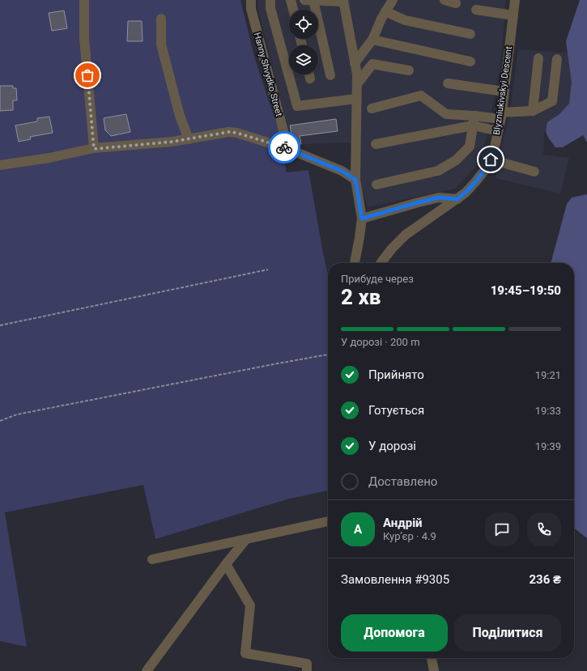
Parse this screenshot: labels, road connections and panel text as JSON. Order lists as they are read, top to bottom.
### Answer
{
  "streets": {
    "street": ["Hanny Shvydko Street", "Blyzniukivskyi Descent"]
  },
  "page": {
    "heading": ["2 хв", "Прибуде через", "19:45–19:50"],
    "panel": [
      "Андрій",
      "Кур’єр · 4.9",
      "Замовлення #9305",
      "236 ₴"
    ],
    "bar": "У дорозі · 200 m",
    "list": [
      ["Прийнято", "19:21"],
      ["Готується", "19:33"],
      ["У дорозі", "19:39"],
      "Доставлено"
    ],
    "round": "А",
    "buttons": ["Допомога", "Поділитися"]
  }
}
